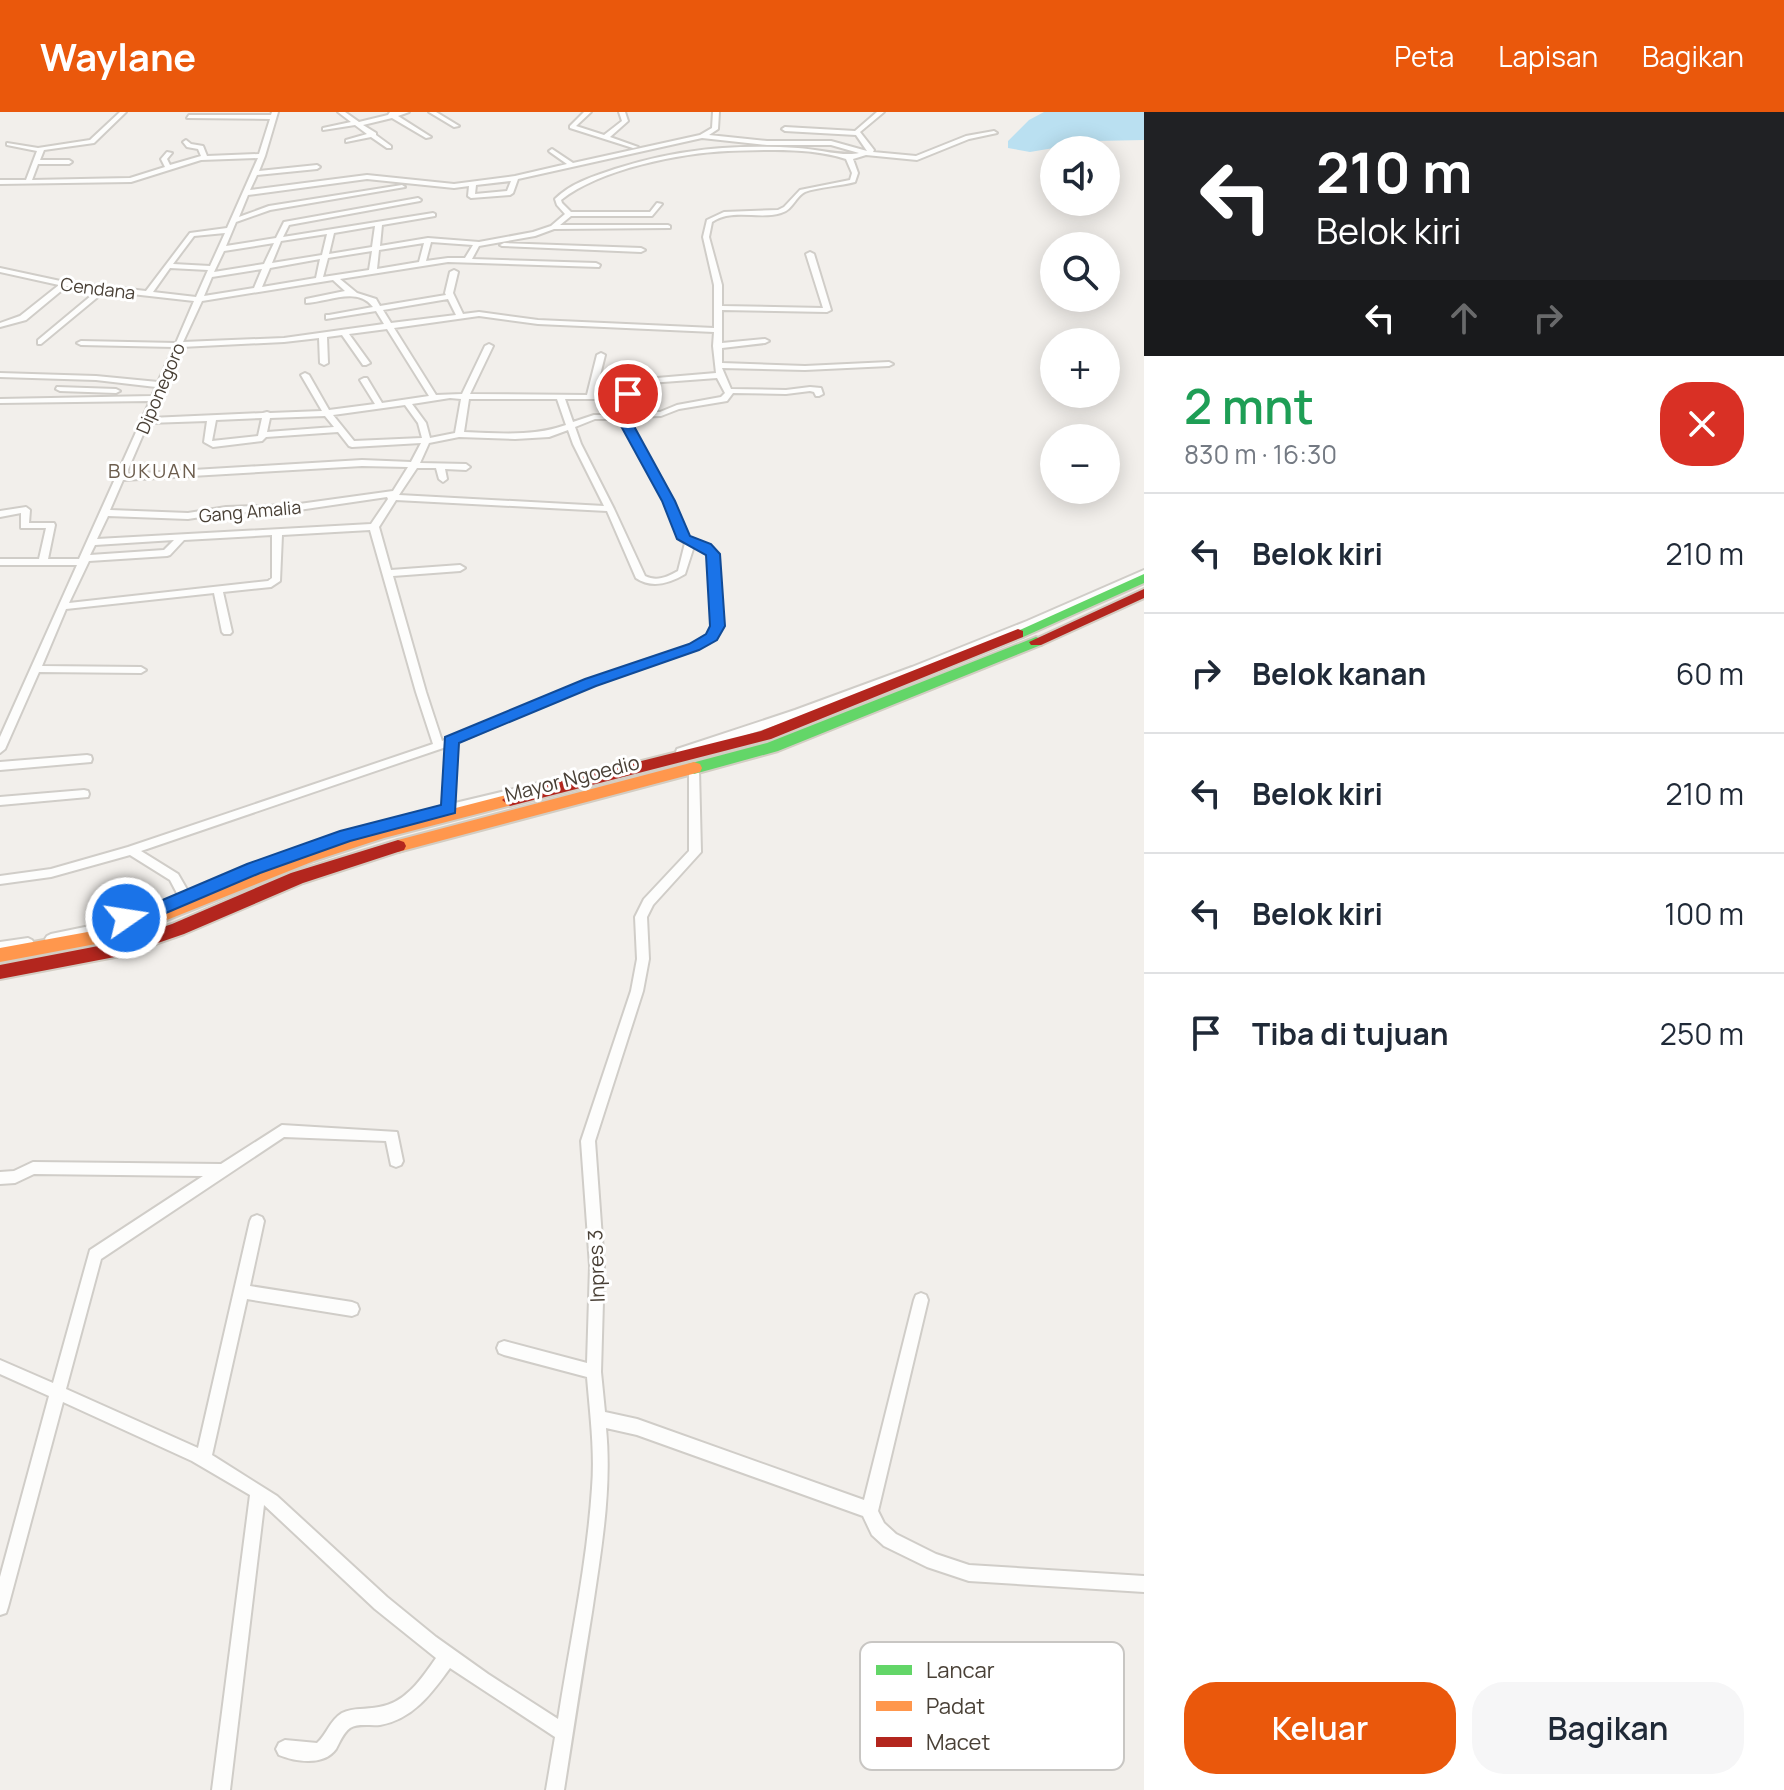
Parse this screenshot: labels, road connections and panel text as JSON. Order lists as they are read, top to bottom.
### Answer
{
  "streets": {
    "street": [
      "Cendana",
      "Diponegoro",
      "Gang Amalia",
      "Mayor Ngoedio",
      "Inpres 3"
    ]
  },
  "crossings": [
    ["Cendana", "Diponegoro"],
    ["Diponegoro", "Gang Amalia"],
    ["Mayor Ngoedio", "Inpres 3"]
  ],
  "districts": ["BUKUAN"],
  "legend": ["Lancar", "Padat", "Macet"],
  "page": {
    "header": "Waylane",
    "nav": ["Peta", "Lapisan", "Bagikan"],
    "turn": ["210 m", "Belok kiri"],
    "map_buttons": ["+", "−"],
    "heading": ["2 mnt", "830 m · 16:30"],
    "list": [
      {
        "name": "Belok kiri",
        "value": "210 m"
      },
      {
        "name": "Belok kanan",
        "value": "60 m"
      },
      {
        "name": "Belok kiri",
        "value": "210 m"
      },
      {
        "name": "Belok kiri",
        "value": "100 m"
      },
      {
        "name": "Tiba di tujuan",
        "value": "250 m"
      }
    ],
    "buttons": ["Keluar", "Bagikan"]
  }
}
